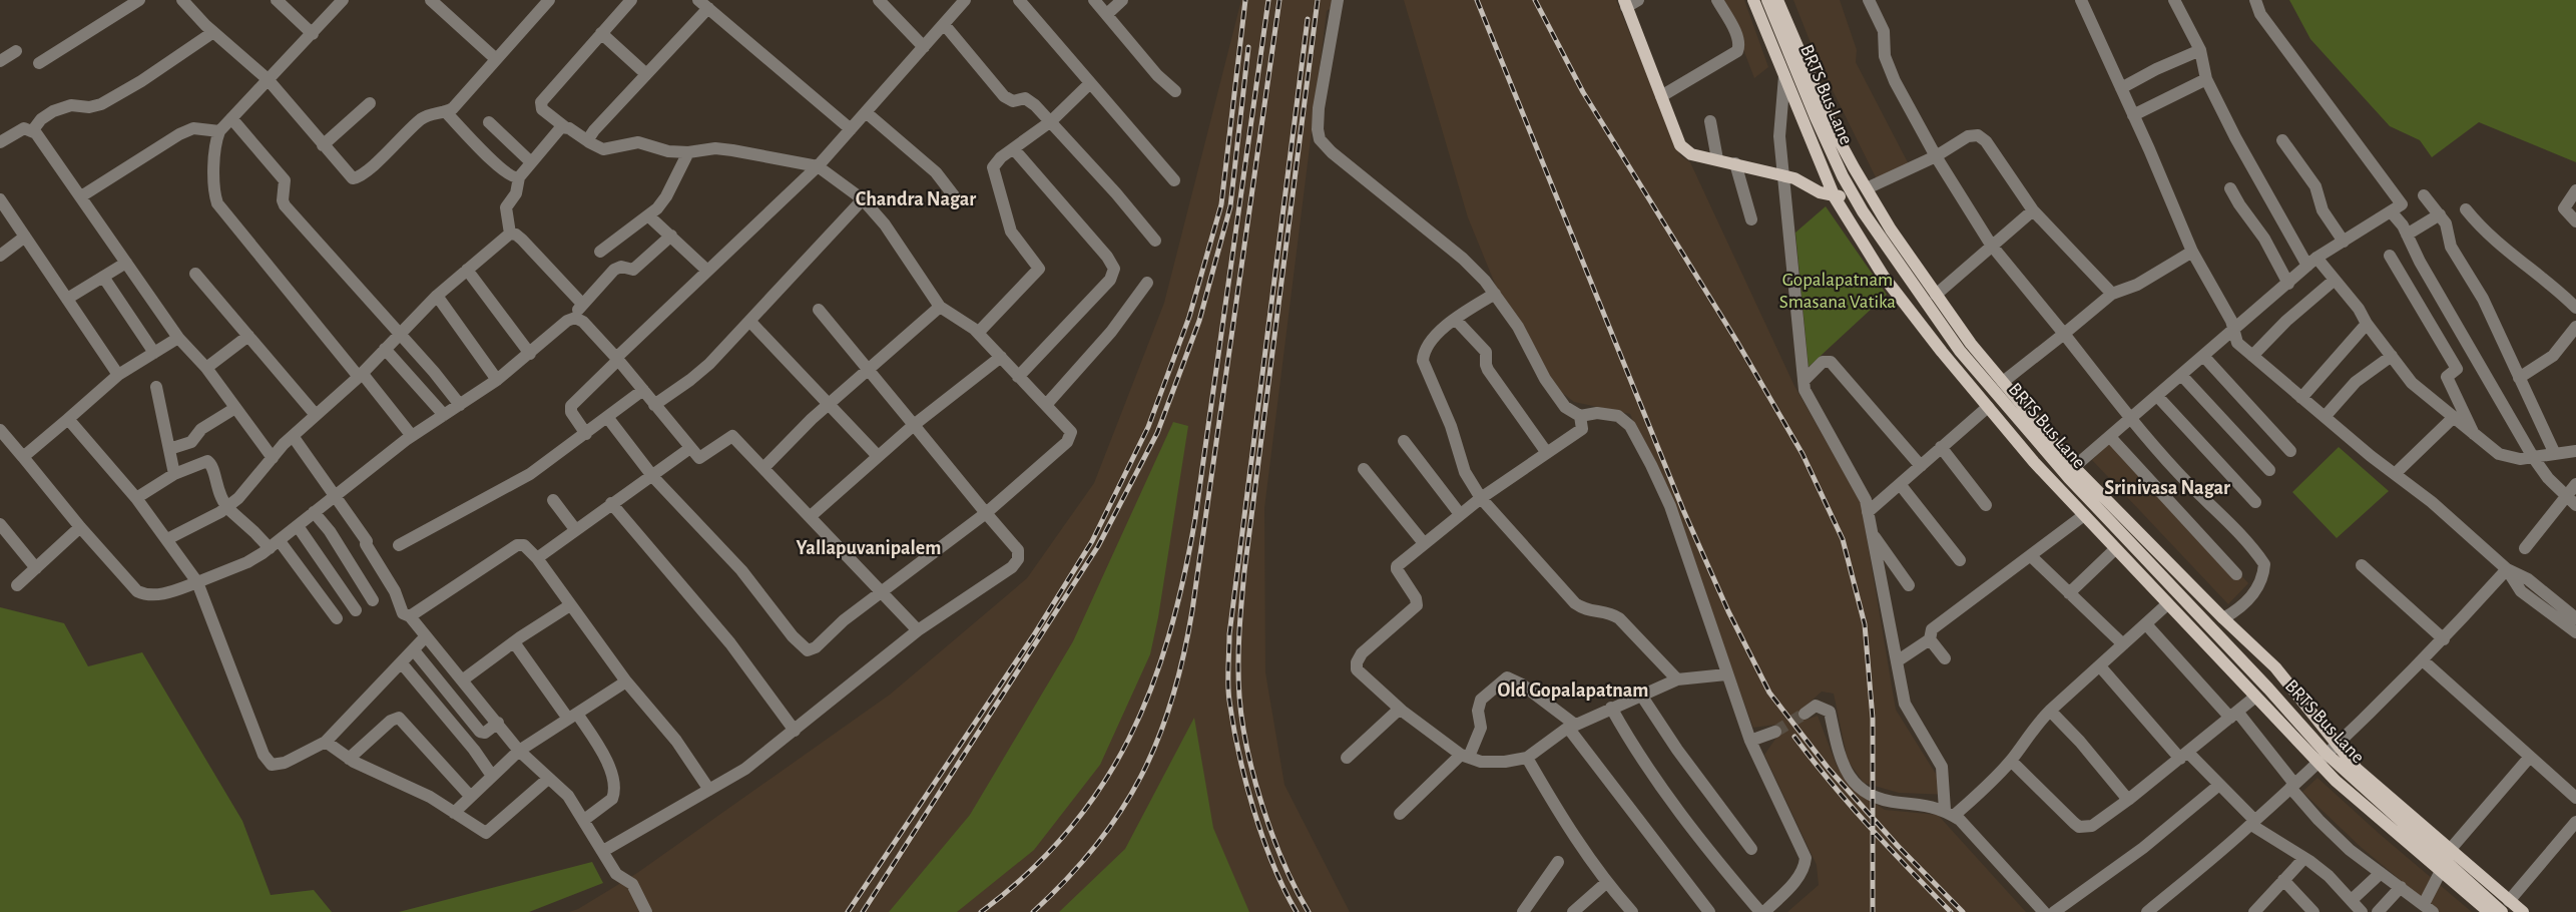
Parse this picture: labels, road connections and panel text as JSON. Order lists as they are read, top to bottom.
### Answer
{
  "streets": {
    "main road": ["BRTS Bus Lane"]
  },
  "districts": [
    "Chandra Nagar",
    "Srinivasa Nagar",
    "Yallapuvanipalem",
    "Old Gopalapatnam"
  ],
  "parks": ["Gopalapatnam Smasana Vatika"]
}
